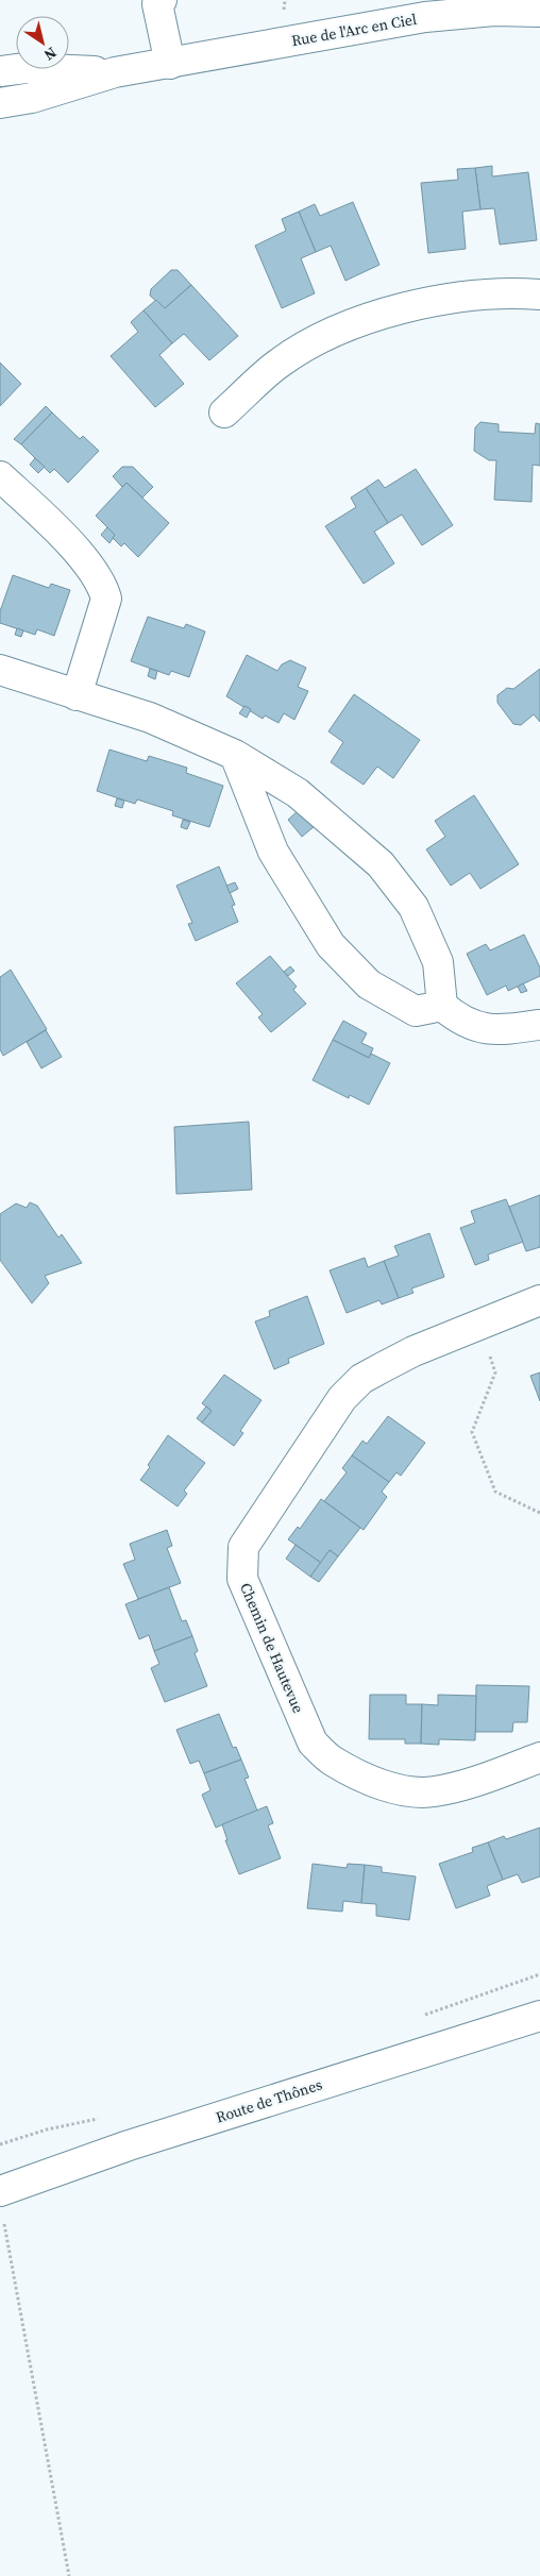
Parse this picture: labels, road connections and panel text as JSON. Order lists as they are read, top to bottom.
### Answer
{
  "streets": {
    "street": ["Rue de l'Arc en Ciel", "Chemin de Hautevue", "Route de Thônes"]
  },
  "north": "bottom right"
}
